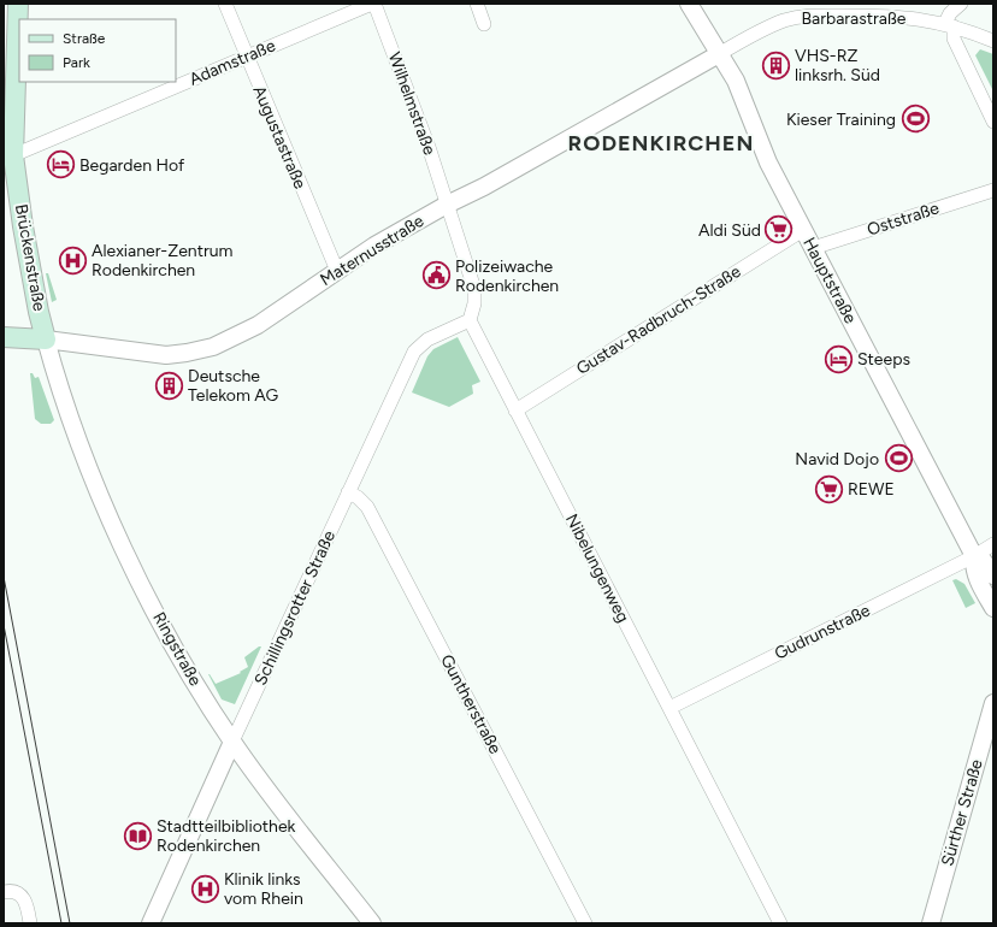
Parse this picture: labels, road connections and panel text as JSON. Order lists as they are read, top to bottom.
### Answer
{
  "streets": {
    "main road": ["Maternusstraße", "Brückenstraße"],
    "street": [
      "Barbarastraße",
      "Adamstraße",
      "Wilhelmstraße",
      "Augustastraße",
      "Oststraße",
      "Hauptstraße",
      "Gustav-Radbruch-Straße",
      "Nibelungenweg",
      "Schillingsrotter Straße",
      "Gudrunstraße",
      "Ringstraße",
      "Guntherstraße",
      "Sürther Straße"
    ]
  },
  "crossings": [
    ["Barbarastraße", "Maternusstraße"],
    ["Barbarastraße", "Hauptstraße"],
    ["Adamstraße", "Wilhelmstraße"],
    ["Adamstraße", "Augustastraße"],
    ["Adamstraße", "Brückenstraße"],
    ["Wilhelmstraße", "Maternusstraße"],
    ["Augustastraße", "Maternusstraße"],
    ["Oststraße", "Hauptstraße"],
    ["Maternusstraße", "Brückenstraße"],
    ["Maternusstraße", "Hauptstraße"],
    ["Maternusstraße", "Ringstraße"],
    ["Brückenstraße", "Ringstraße"],
    ["Hauptstraße", "Gustav-Radbruch-Straße"],
    ["Hauptstraße", "Gudrunstraße"],
    ["Gustav-Radbruch-Straße", "Nibelungenweg"],
    ["Nibelungenweg", "Schillingsrotter Straße"],
    ["Nibelungenweg", "Gudrunstraße"],
    ["Schillingsrotter Straße", "Ringstraße"],
    ["Schillingsrotter Straße", "Guntherstraße"]
  ],
  "districts": ["RODENKIRCHEN"],
  "places": {
    "building": ["VHS-RZ linksrh. Süd", "Deutsche Telekom AG"],
    "sports": ["Kieser Training", "Navid Dojo"],
    "hotel": ["Begarden Hof", "Steeps"],
    "supermarket": ["Aldi Süd", "REWE"],
    "hospital": ["Alexianer-Zentrum Rodenkirchen", "Klinik links vom Rhein"],
    "public building": ["Polizeiwache Rodenkirchen"],
    "library": ["Stadtteilbibliothek Rodenkirchen"]
  },
  "legend": ["Straße", "Park"]
}
